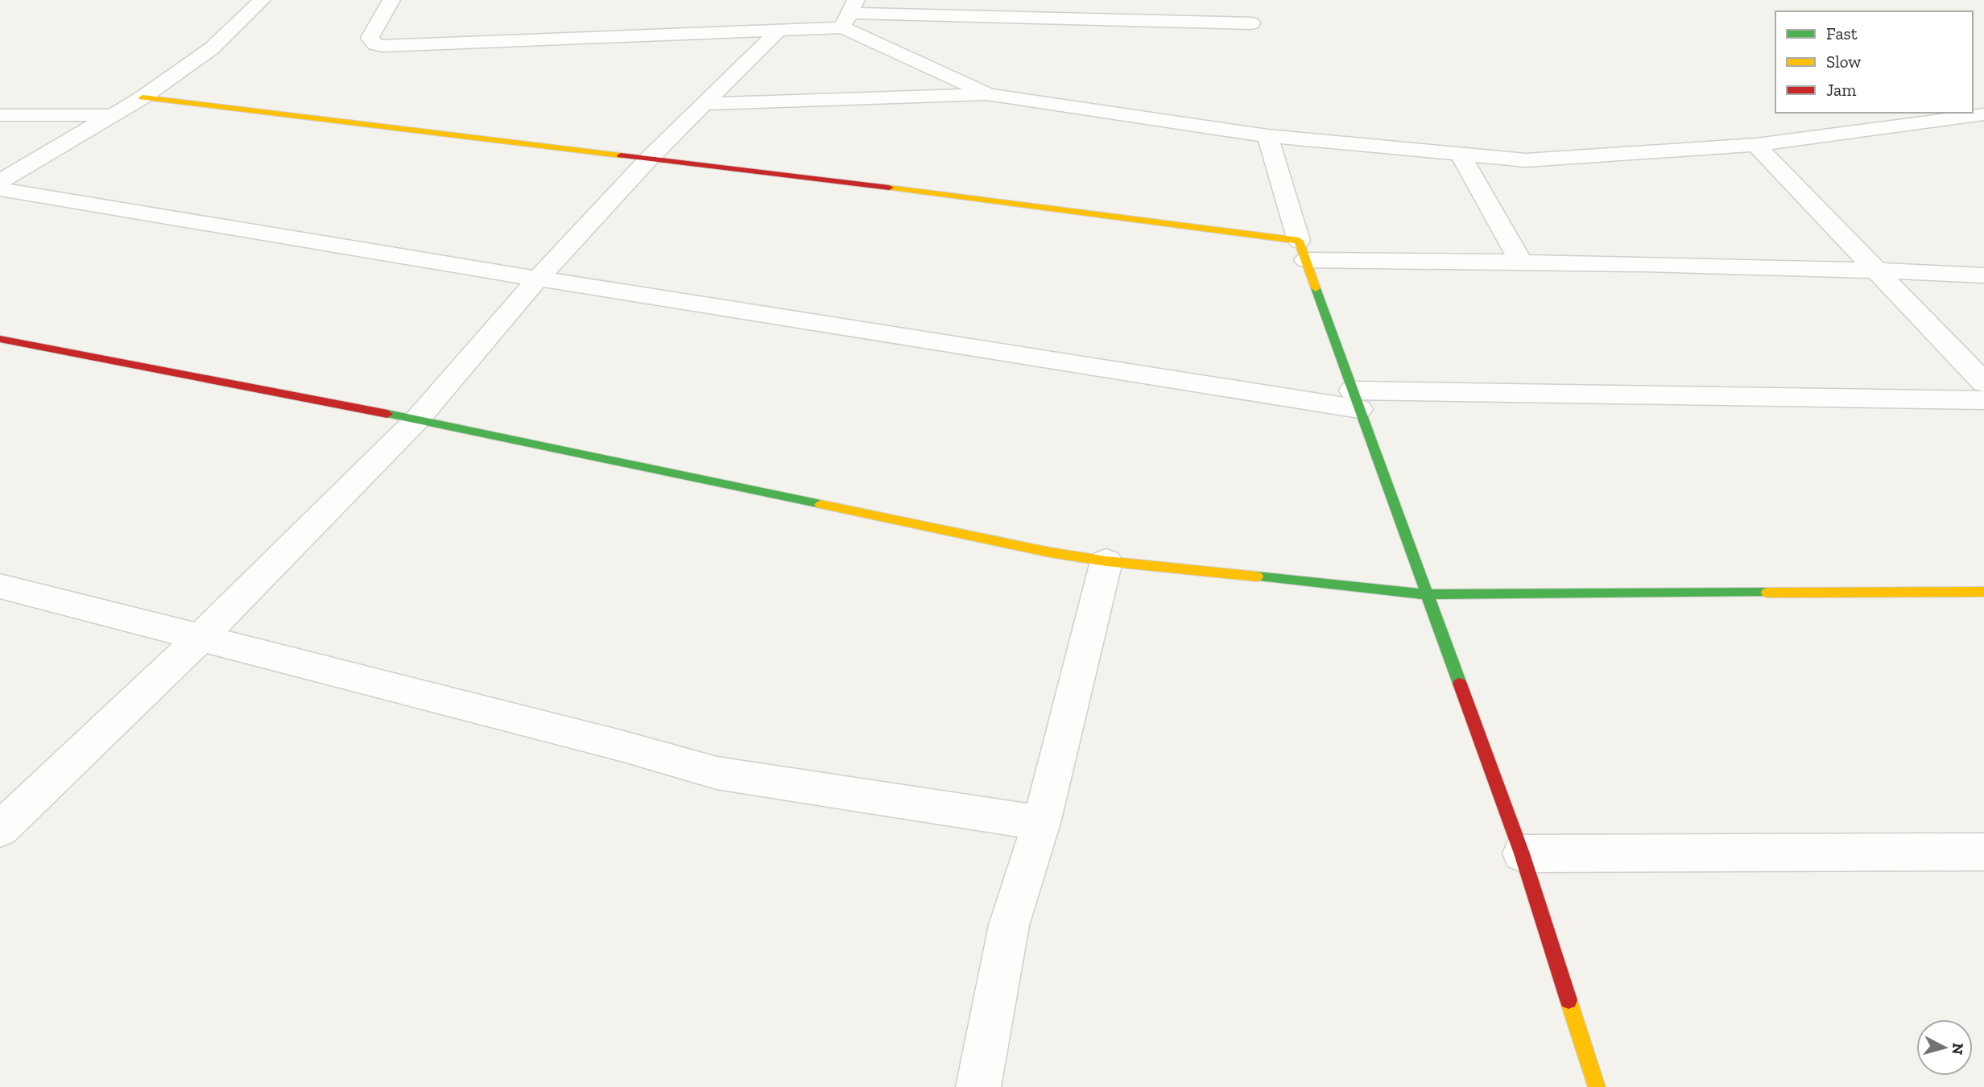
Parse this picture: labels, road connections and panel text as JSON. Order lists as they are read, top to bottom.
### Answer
{
  "legend": ["Fast", "Slow", "Jam"],
  "north": "right"
}
